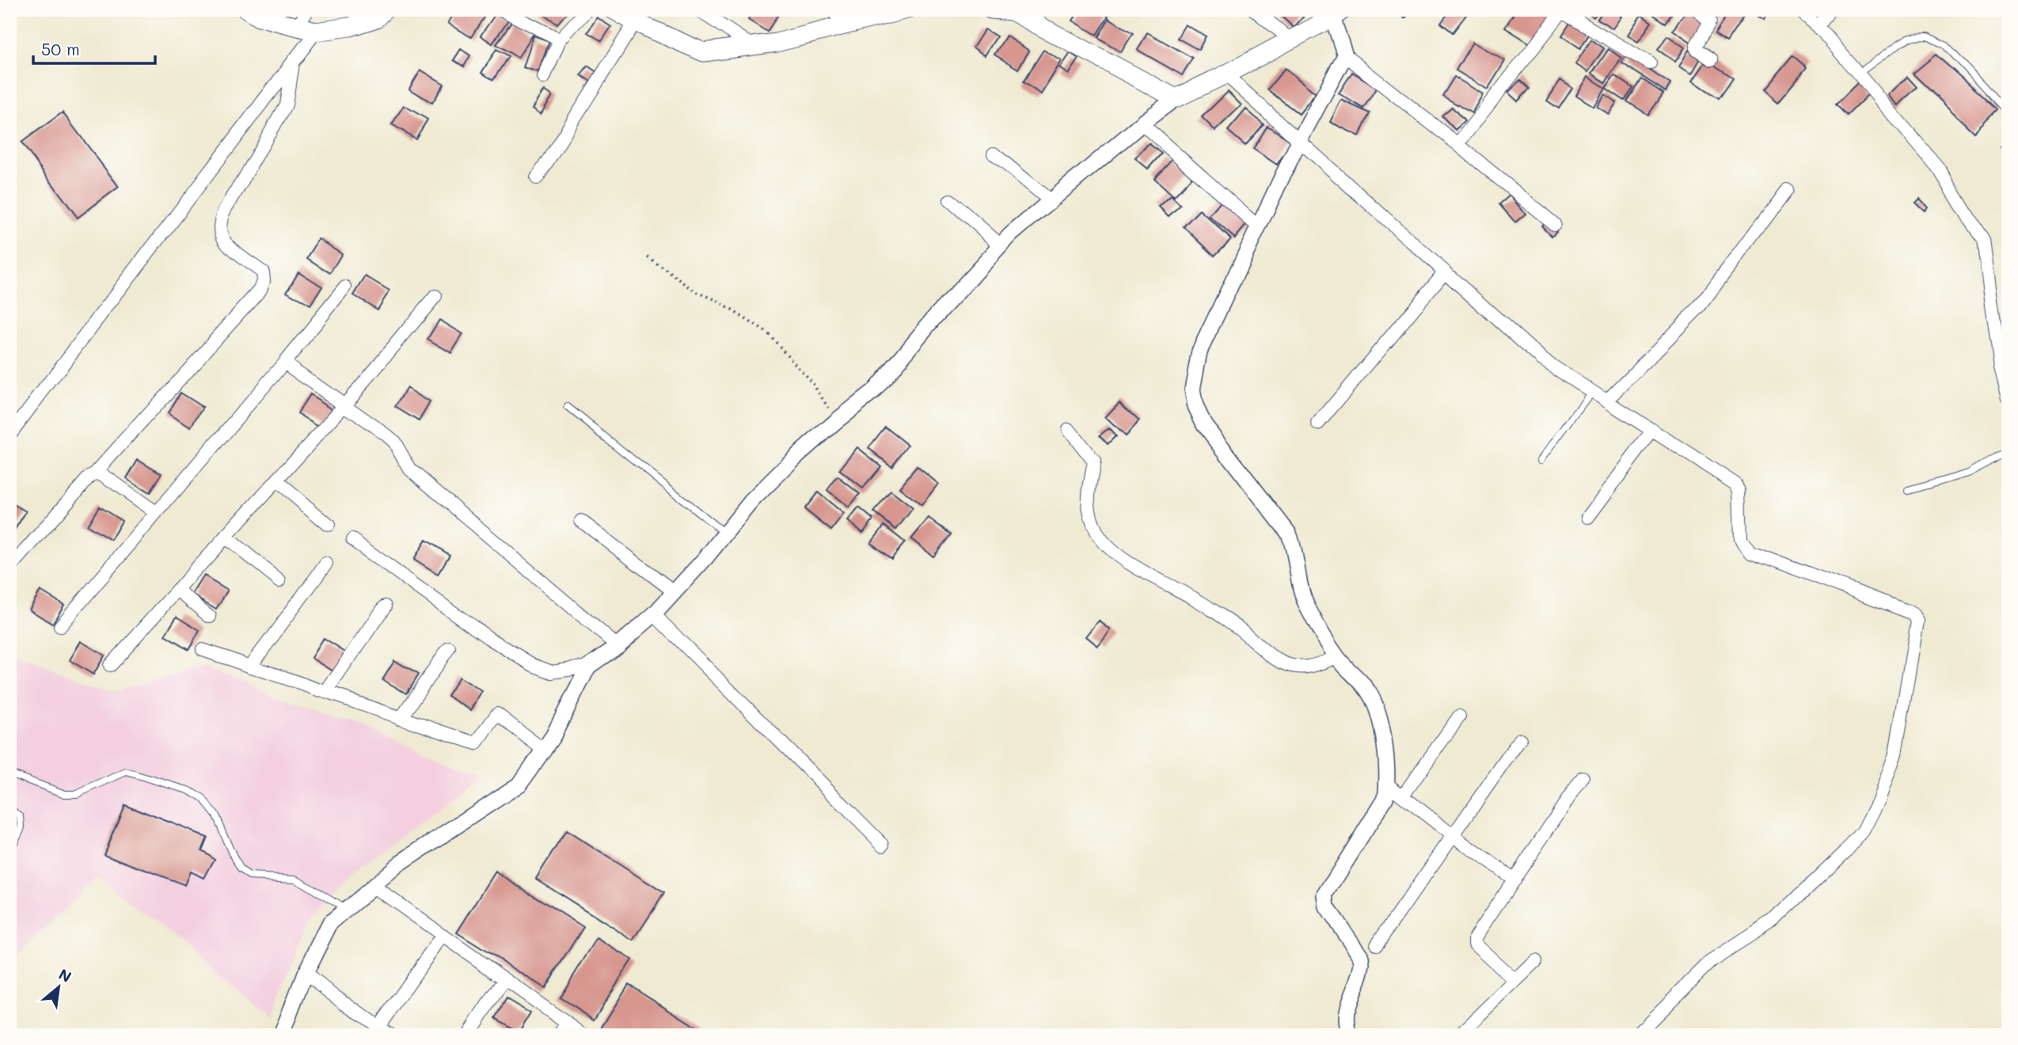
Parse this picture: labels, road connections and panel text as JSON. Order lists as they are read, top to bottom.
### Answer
{
  "scale_bar": "50 m",
  "north": "top right"
}
